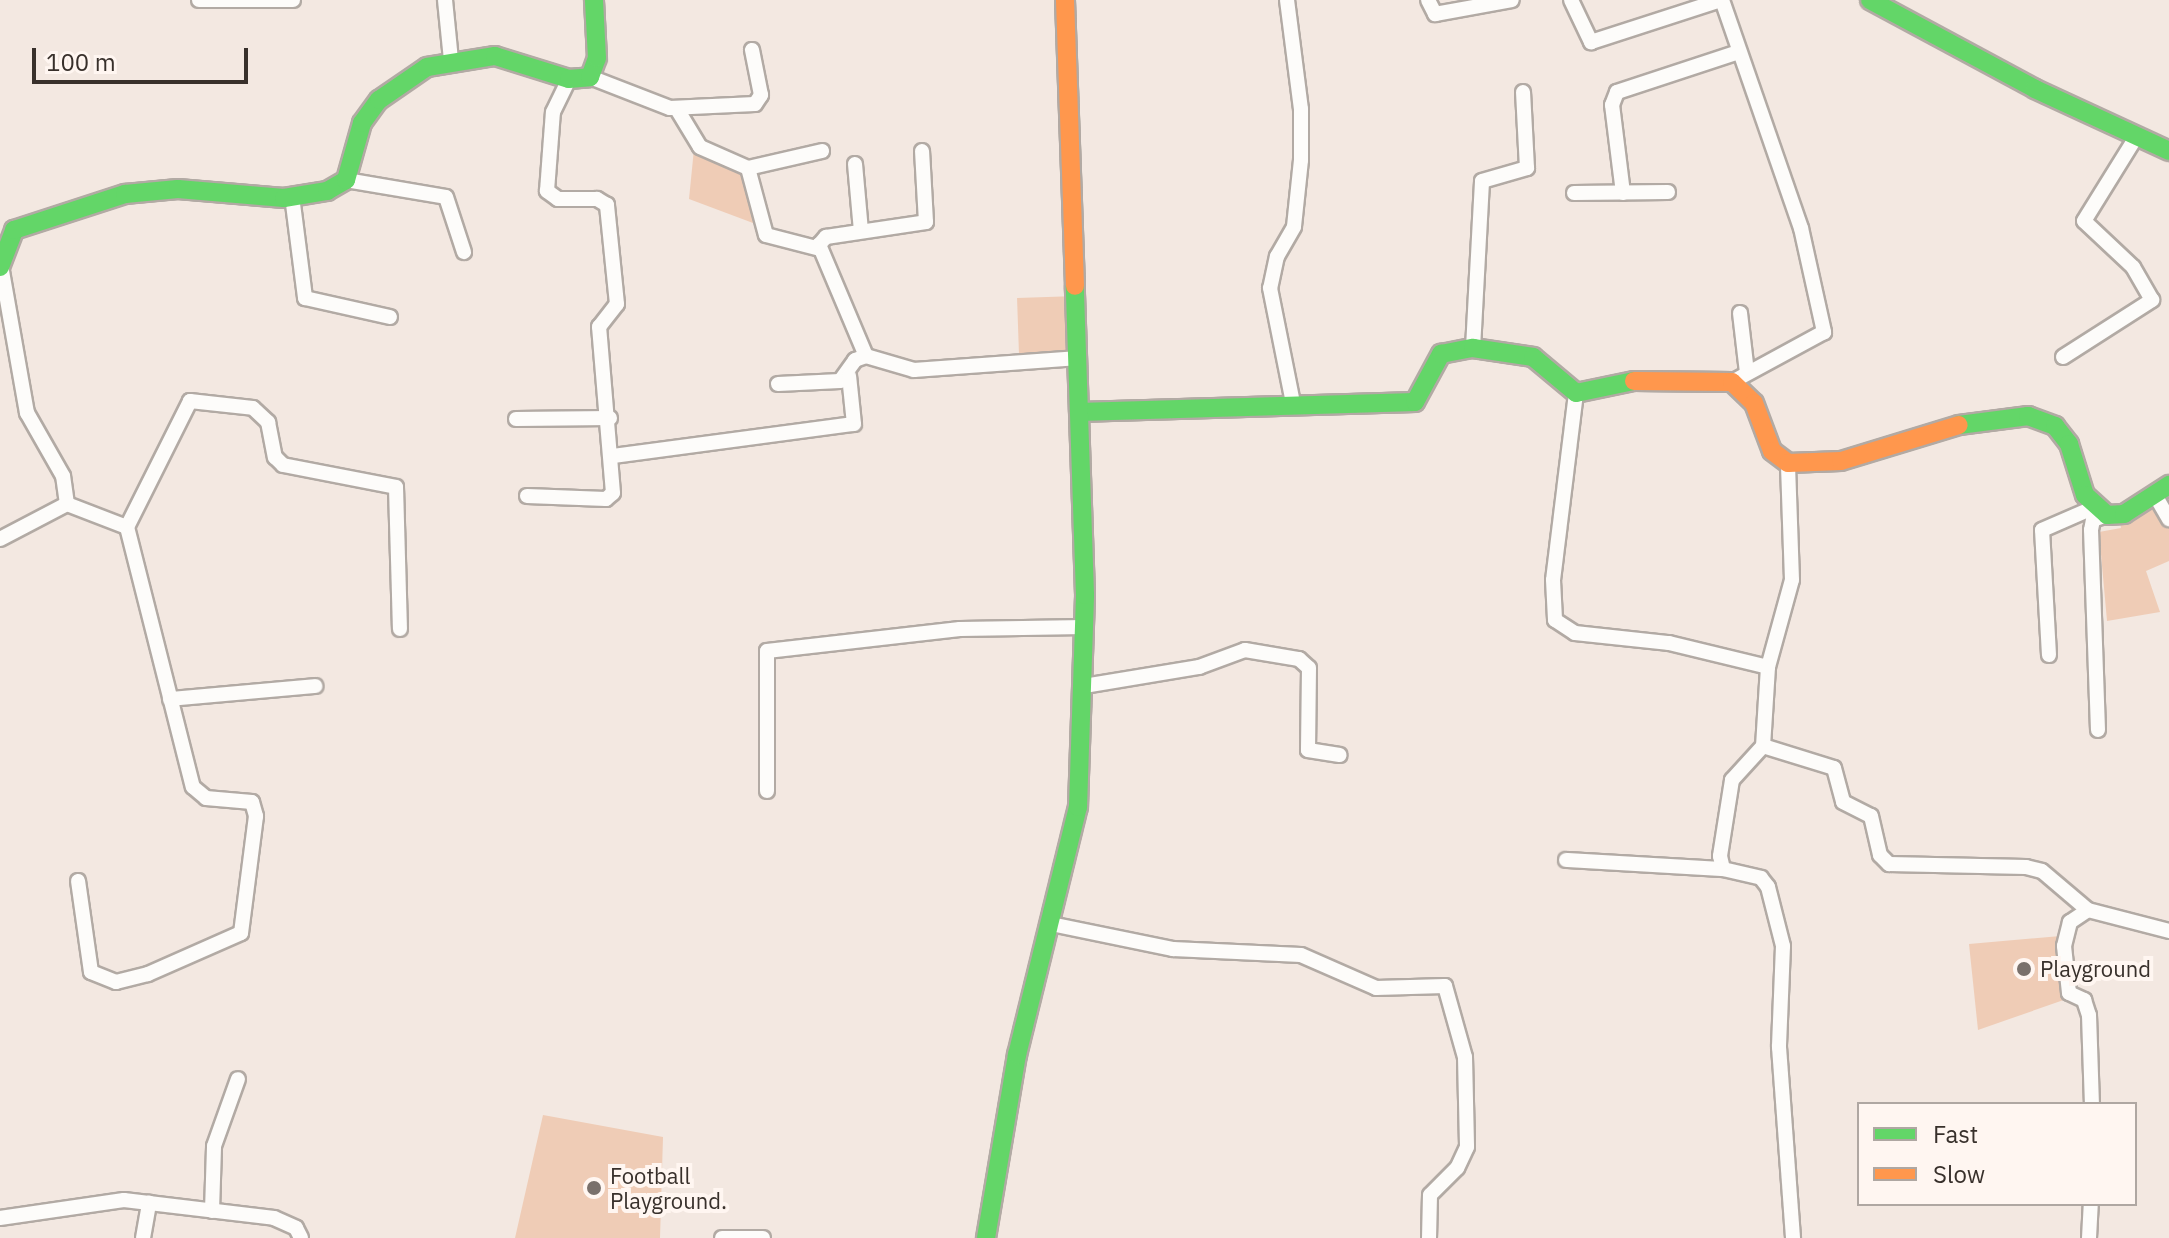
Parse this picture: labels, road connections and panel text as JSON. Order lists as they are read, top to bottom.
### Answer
{
  "places": ["Playground", "Football Playground."],
  "legend": ["Fast", "Slow"],
  "scale_bar": "100 m"
}
